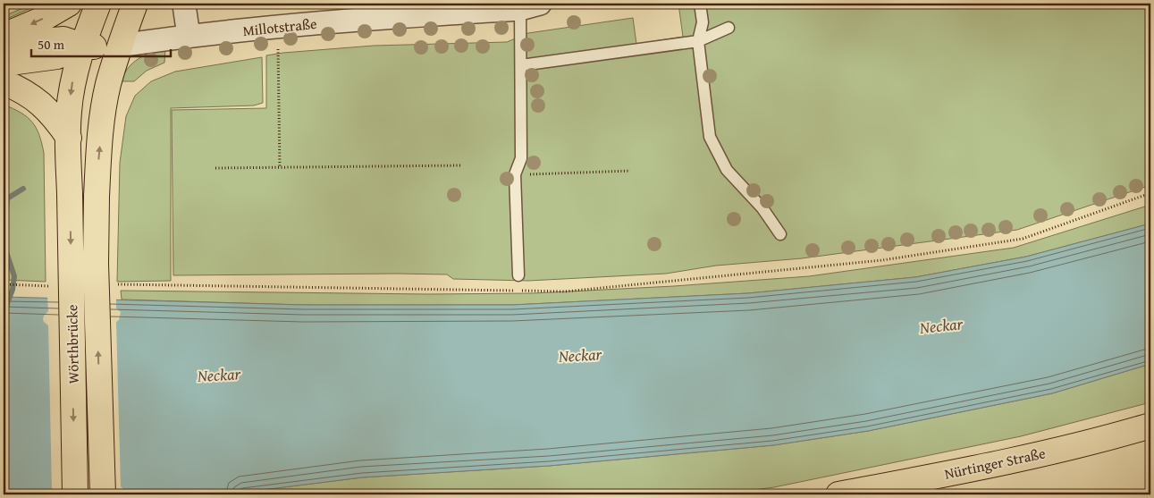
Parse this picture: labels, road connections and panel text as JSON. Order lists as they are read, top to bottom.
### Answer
{
  "streets": {
    "main road": ["Wörthbrücke", "Nürtinger Straße"],
    "street": ["Millotstraße"]
  },
  "crossings": [
    ["Millotstraße", "Wörthbrücke"]
  ],
  "water": ["Neckar"],
  "scale_bar": "50 m"
}
